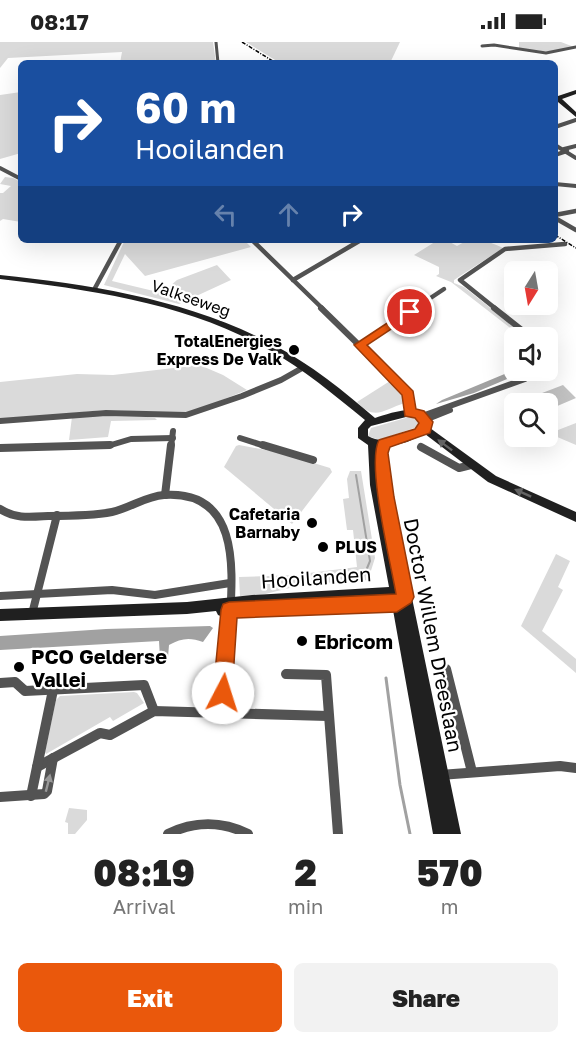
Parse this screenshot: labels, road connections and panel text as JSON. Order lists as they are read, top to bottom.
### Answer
{
  "streets": {
    "main road": ["Valkseweg", "Hooilanden", "Doctor Willem Dreeslaan"]
  },
  "crossings": [
    ["Valkseweg", "Doctor Willem Dreeslaan"],
    ["Hooilanden", "Doctor Willem Dreeslaan"]
  ],
  "places": [
    "TotalEnergies Express De Valk",
    "Cafetaria Barnaby",
    "PLUS",
    "Ebricom",
    "PCO Gelderse Vallei"
  ],
  "north": "bottom",
  "page": {
    "status": "08:17",
    "turn": ["60 m", "Hooilanden"],
    "eta": [
      "08:19",
      "Arrival",
      "2",
      "min",
      "570",
      "m"
    ],
    "buttons": ["Exit", "Share"]
  }
}
